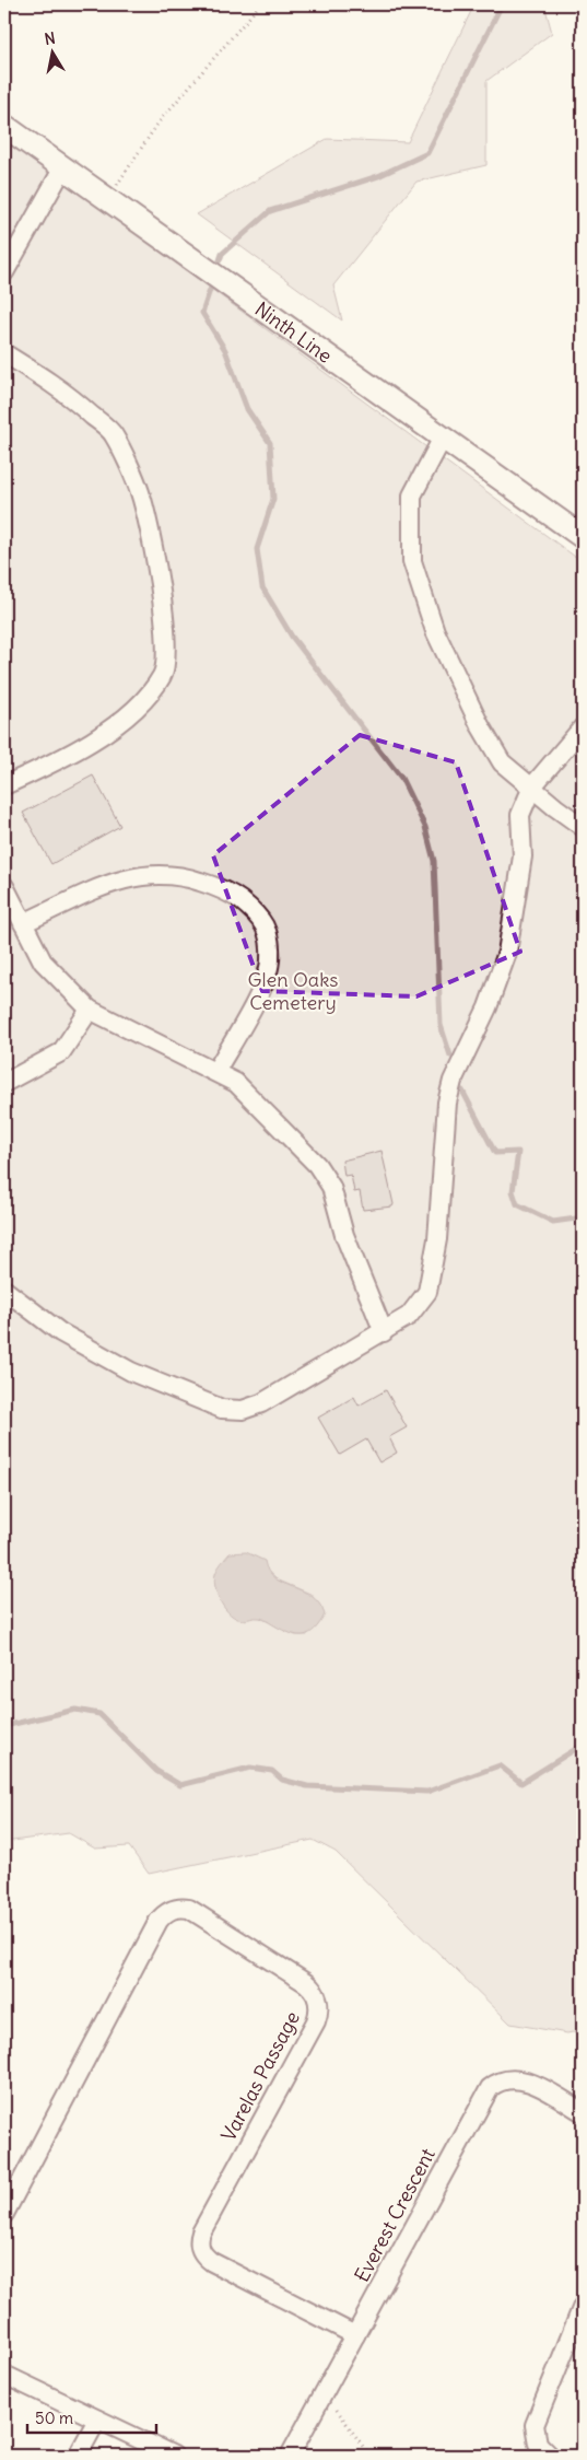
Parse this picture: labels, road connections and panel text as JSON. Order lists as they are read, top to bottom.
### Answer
{
  "streets": {
    "main road": ["Ninth Line"],
    "street": ["Varelas Passage", "Everest Crescent"]
  },
  "crossings": [
    ["Varelas Passage", "Everest Crescent"]
  ],
  "parks": ["Glen Oaks Cemetery"],
  "scale_bar": "50 m",
  "north": "top"
}
